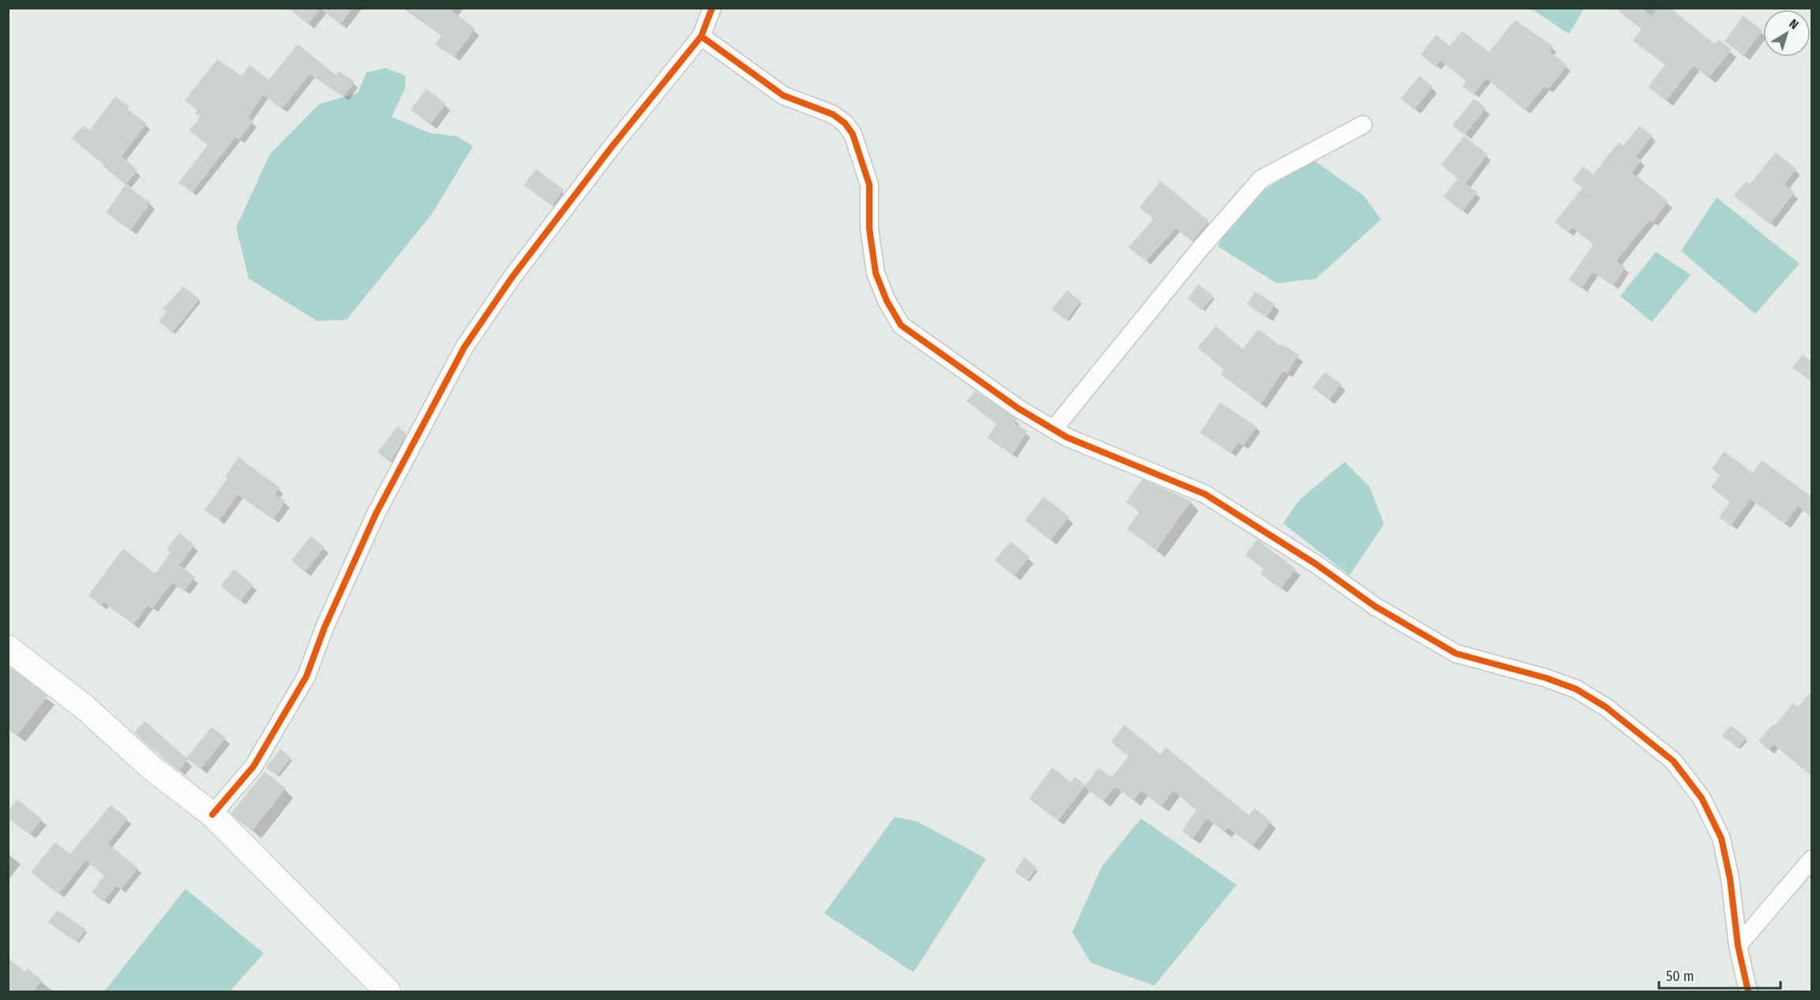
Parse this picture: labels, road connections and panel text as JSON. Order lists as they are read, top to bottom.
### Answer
{
  "scale_bar": "50 m",
  "north": "top right"
}
